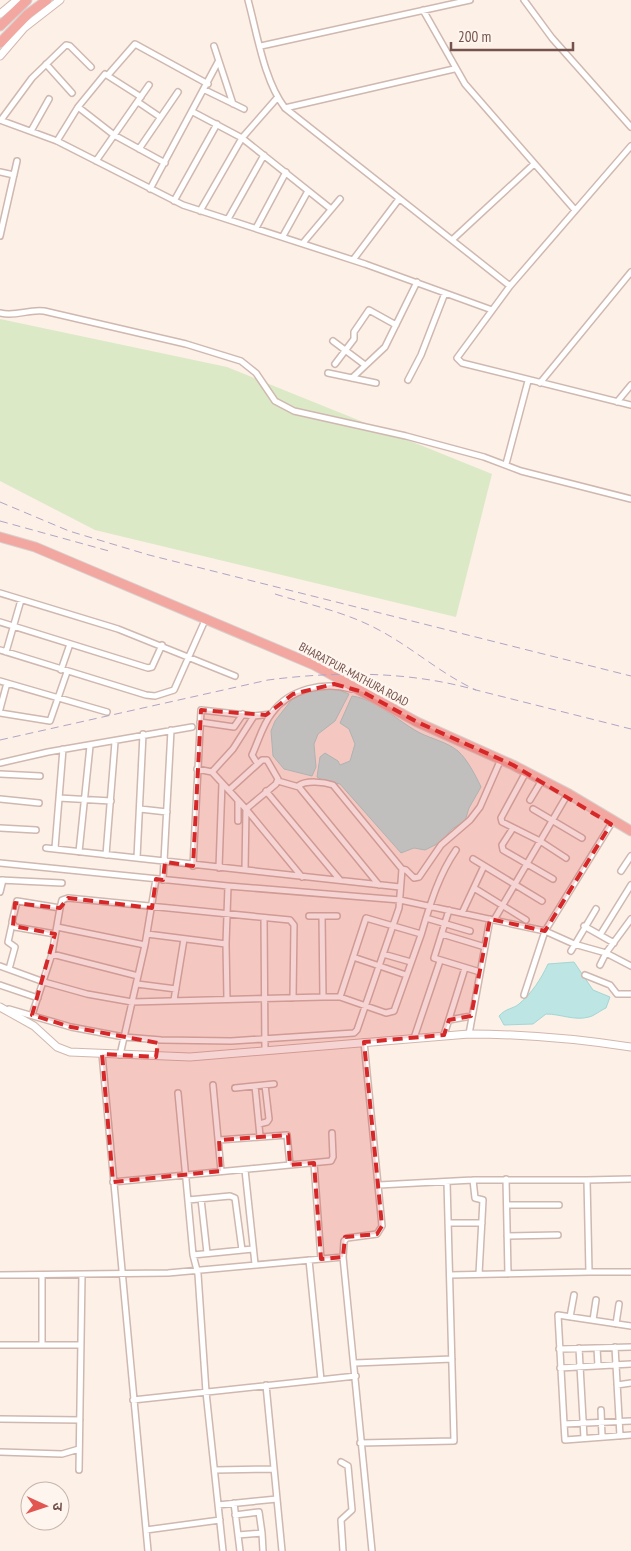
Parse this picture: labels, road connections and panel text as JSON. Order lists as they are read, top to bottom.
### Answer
{
  "streets": {
    "highway": ["BHARATPUR-MATHURA ROAD"]
  },
  "scale_bar": "200 m",
  "north": "right"
}
